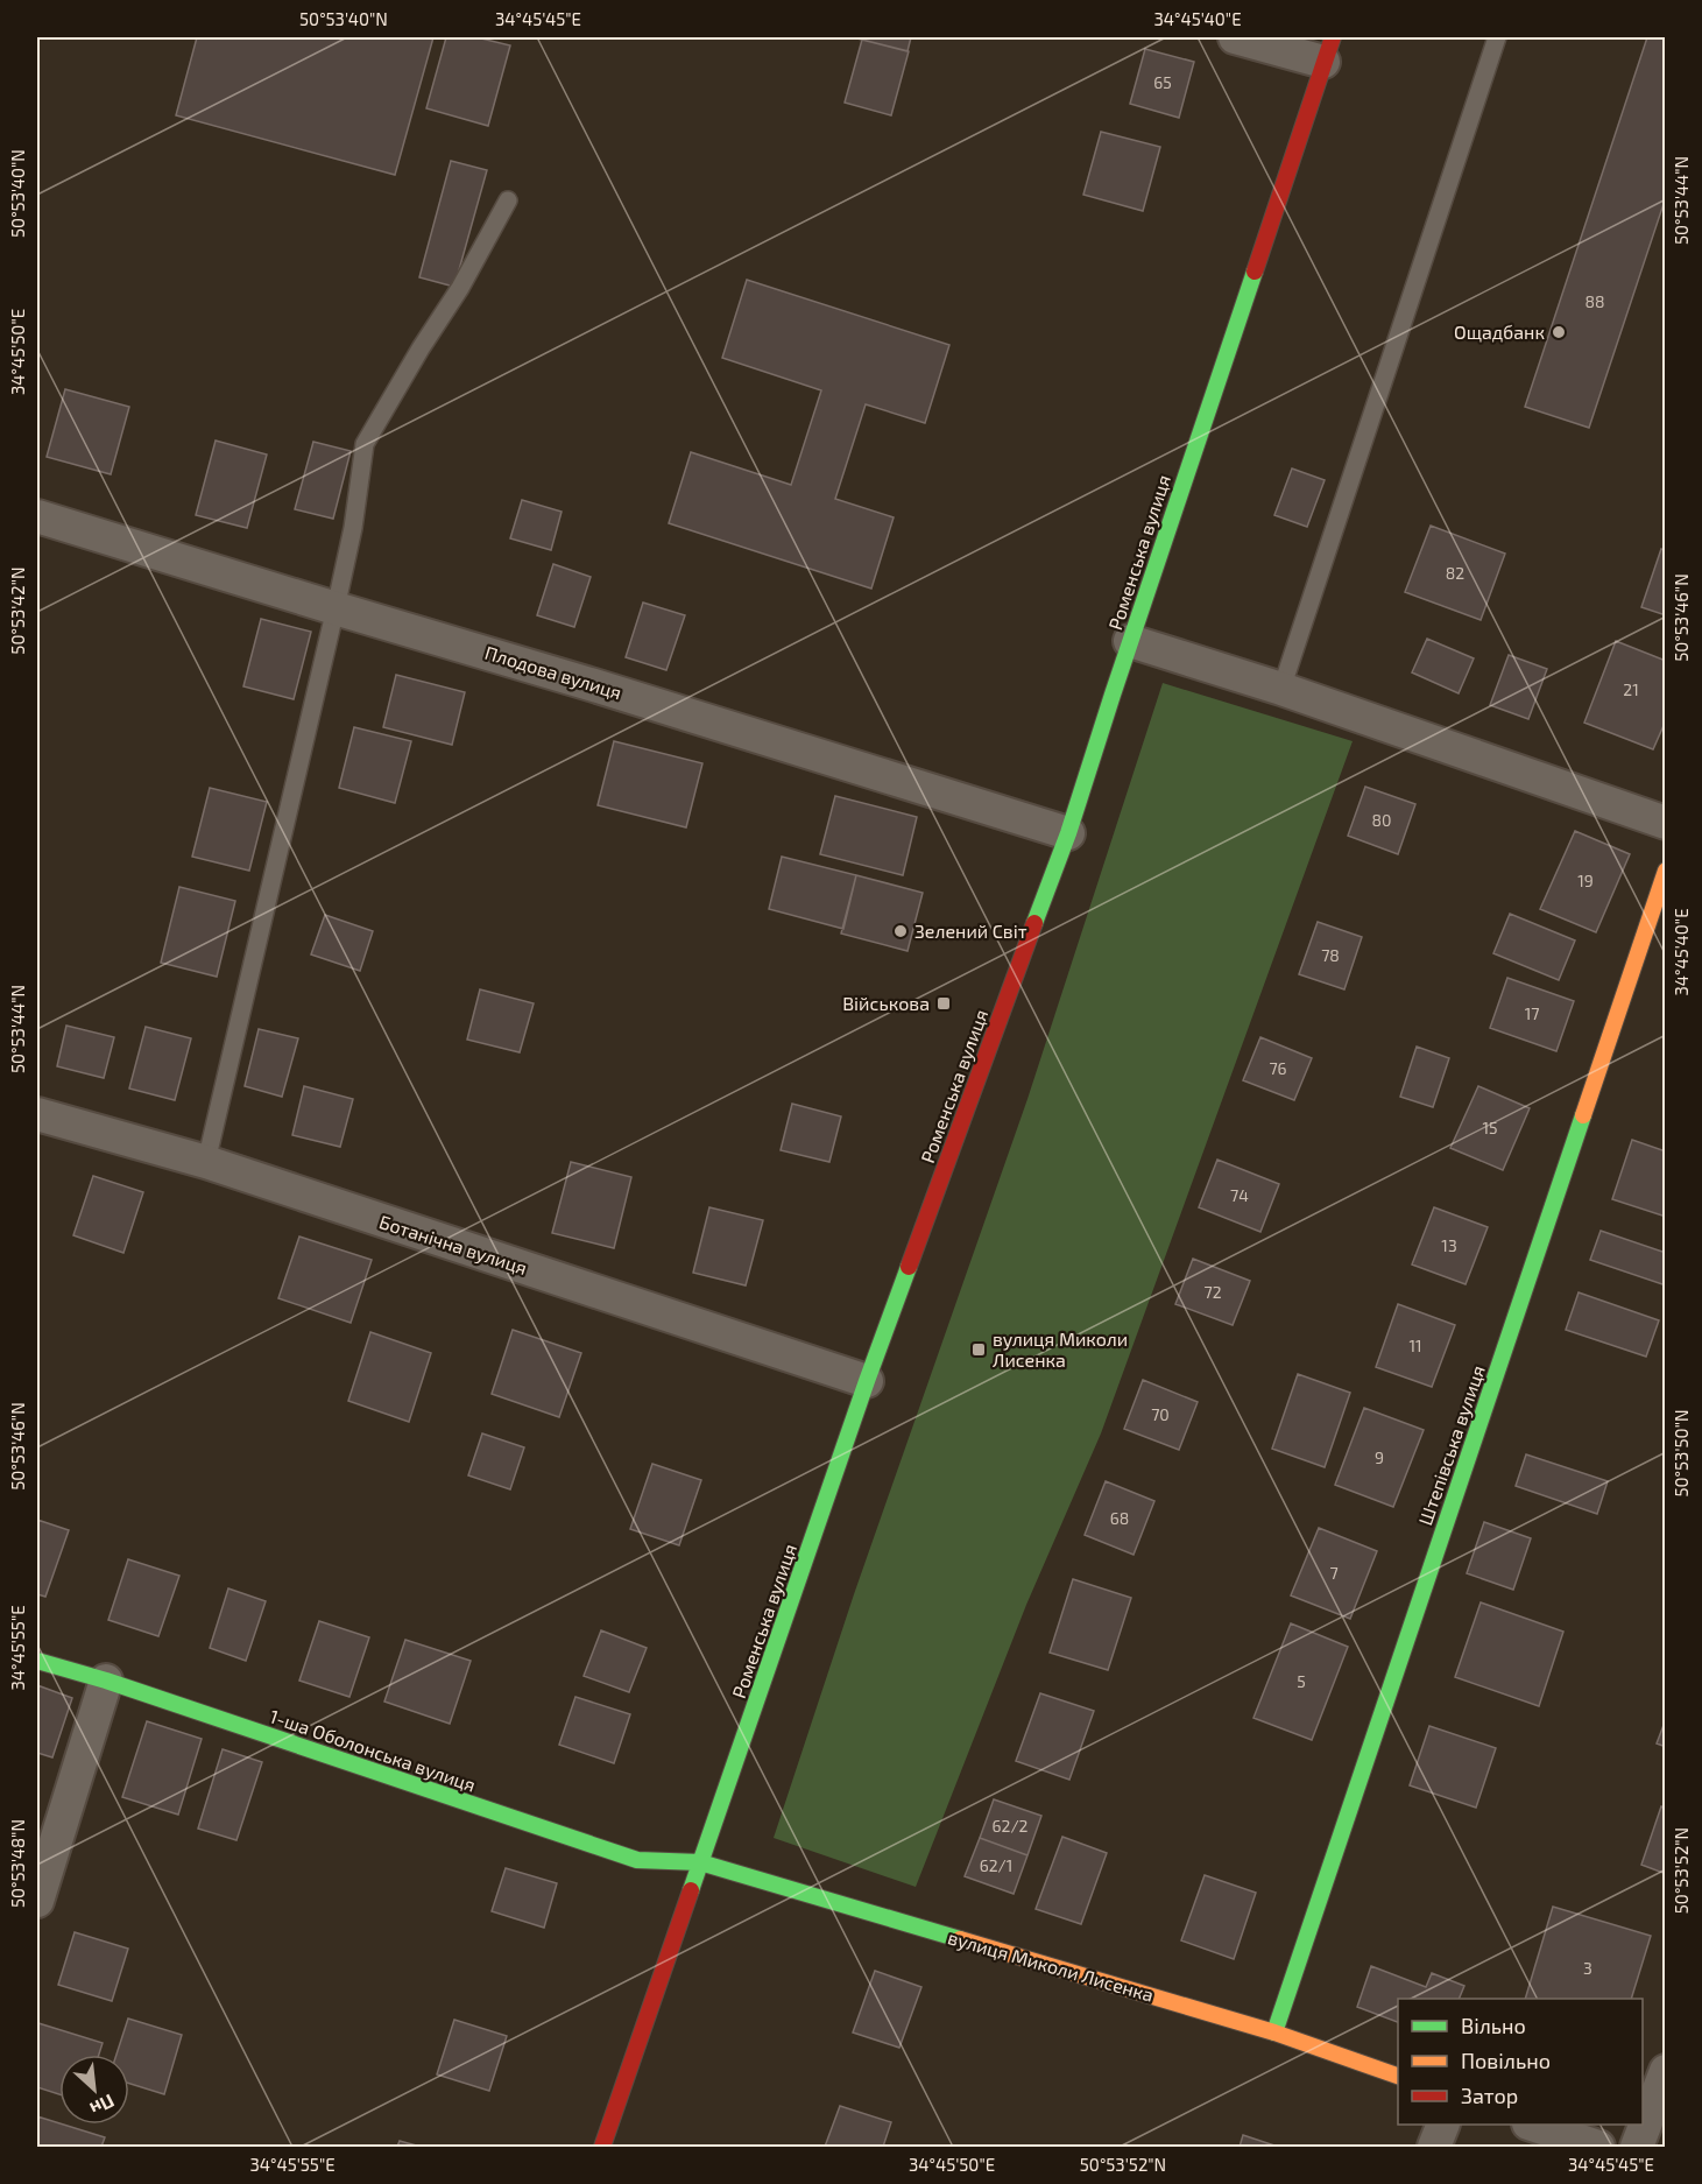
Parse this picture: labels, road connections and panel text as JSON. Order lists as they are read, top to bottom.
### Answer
{
  "streets": {
    "street": [
      "Роменська вулиця",
      "Плодова вулиця",
      "Ботанічна вулиця",
      "Штепівська вулиця",
      "1-ша Оболонська вулиця",
      "вулиця Миколи Лисенка"
    ]
  },
  "crossings": [
    ["Роменська вулиця", "Плодова вулиця"],
    ["Роменська вулиця", "Ботанічна вулиця"],
    ["Роменська вулиця", "1-ша Оболонська вулиця"],
    ["Роменська вулиця", "вулиця Миколи Лисенка"],
    ["Штепівська вулиця", "вулиця Миколи Лисенка"],
    ["1-ша Оболонська вулиця", "вулиця Миколи Лисенка"]
  ],
  "places": {
    "other": ["Ощадбанк", "Зелений Світ"],
    "transit": ["Військова", "вулиця Миколи Лисенка"]
  },
  "house_numbers": [
    "65",
    "88",
    "82",
    "21",
    "80",
    "19",
    "78",
    "17",
    "76",
    "15",
    "74",
    "13",
    "72",
    "11",
    "70",
    "9",
    "68",
    "7",
    "5",
    "62/2",
    "62/1",
    "3"
  ],
  "legend": ["Вільно", "Повільно", "Затор"],
  "north": "bottom right",
  "coordinates": [
    "50°53'40\"N",
    "34°45'45\"E",
    "34°45'40\"E",
    "50°53'44\"N",
    "34°45'50\"E",
    "50°53'42\"N",
    "50°53'46\"N",
    "50°53'50\"N",
    "34°45'55\"E",
    "50°53'48\"N",
    "50°53'52\"N"
  ]
}
